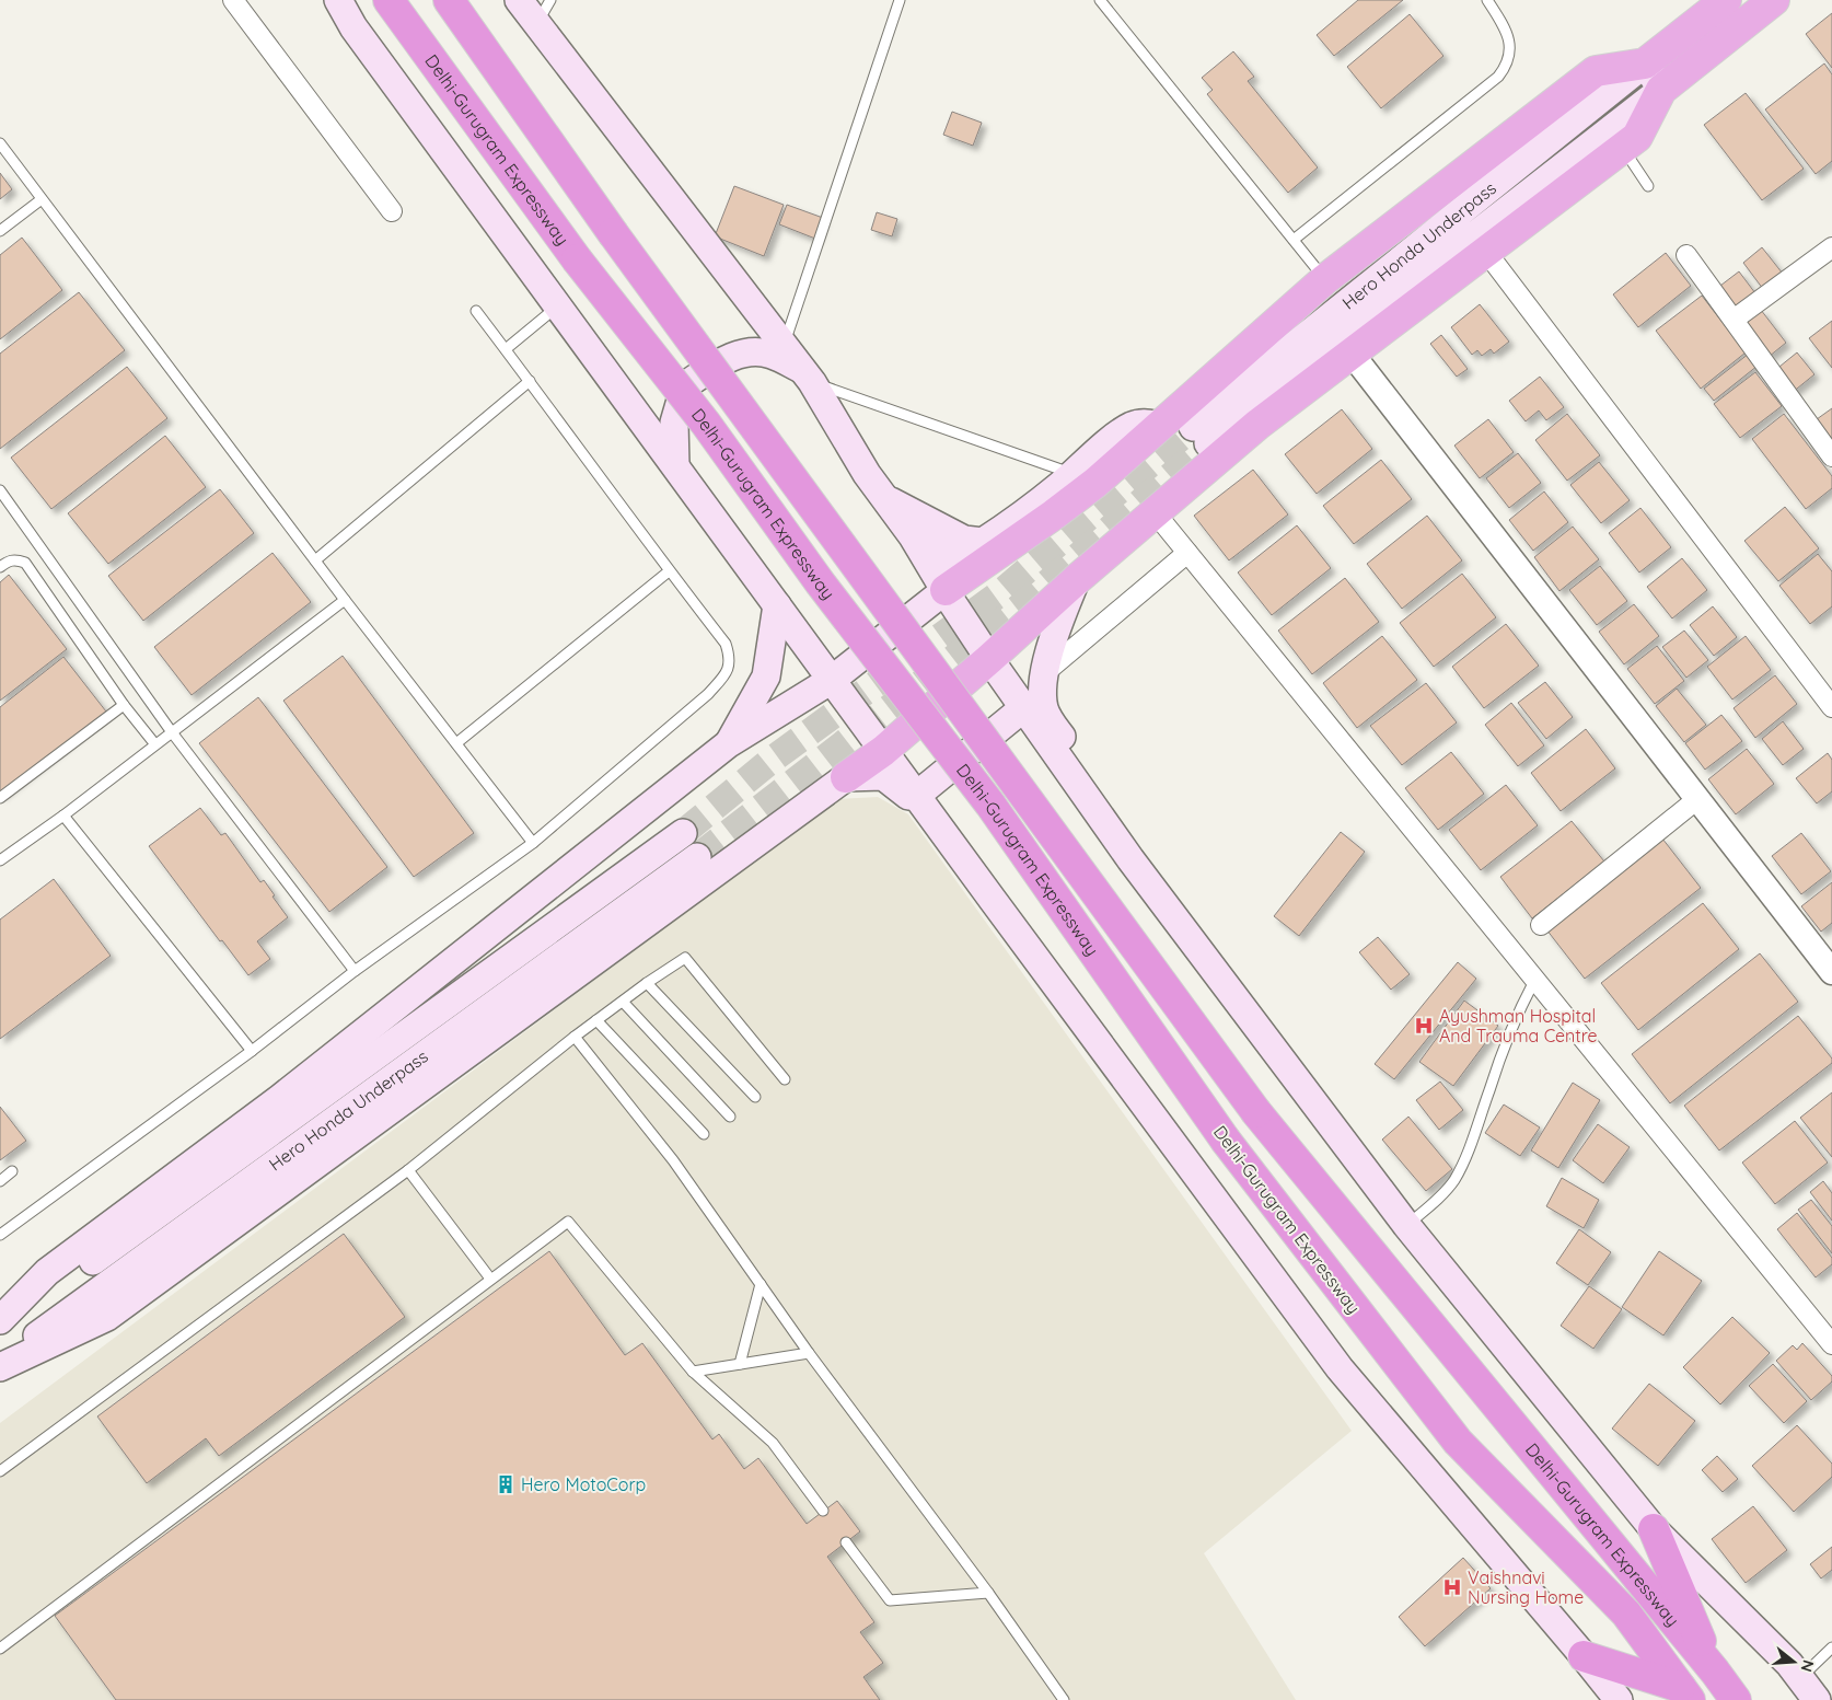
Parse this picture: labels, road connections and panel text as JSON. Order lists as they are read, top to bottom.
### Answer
{
  "streets": {
    "highway": ["Delhi-Gurugram Expressway"],
    "main road": ["Hero Honda Underpass"]
  },
  "places": {
    "hospital": ["Ayushman Hospital And Trauma Centre", "Vaishnavi Nursing Home"],
    "building": ["Hero MotoCorp"]
  },
  "north": "right"
}
